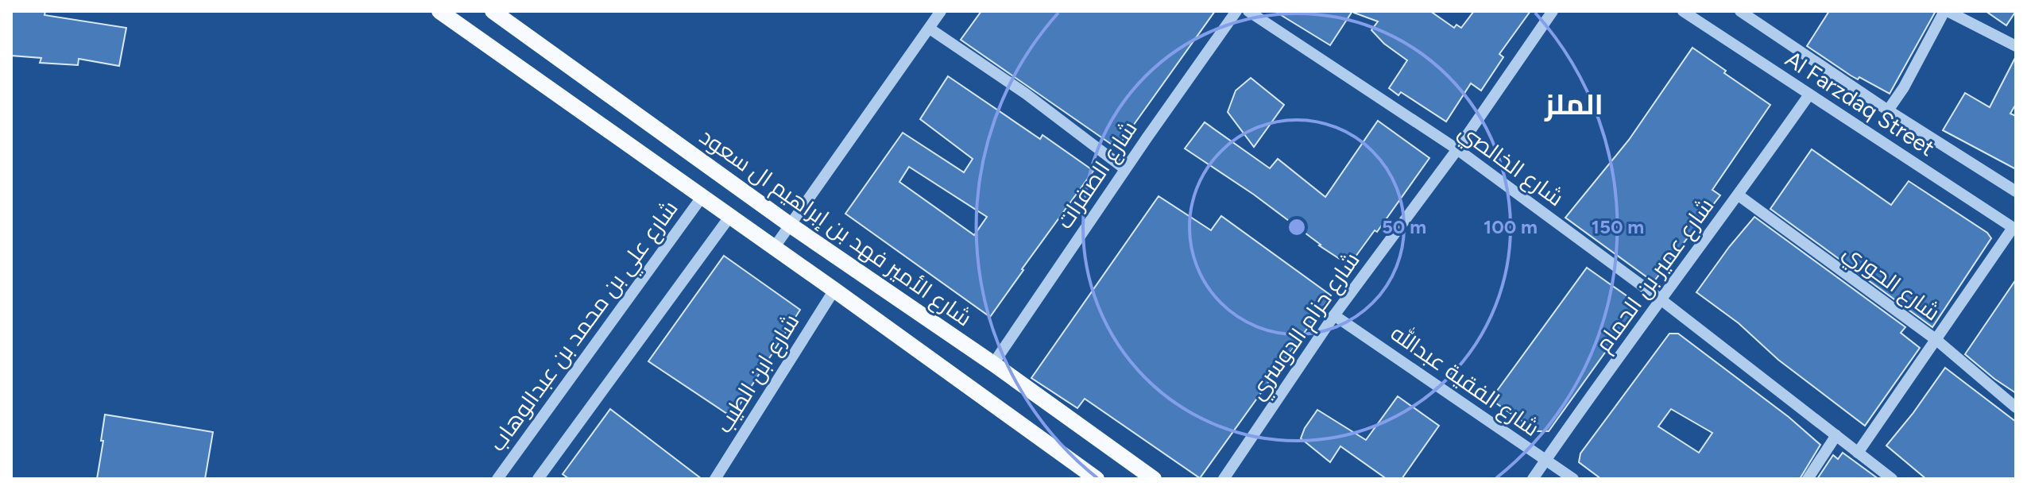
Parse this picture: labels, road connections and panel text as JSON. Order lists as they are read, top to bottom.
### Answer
{
  "streets": {
    "main road": ["شارع الأمير فهد بن إبراهيم ال سعود"],
    "street": [
      "Al Farzdaq Street",
      "شارع الخالصي",
      "شارع الصفرات",
      "شارع عمير بن الحمام",
      "شارع الحوري",
      "شارع علي بن محمد بن عبدالوهاب",
      "شارع حزام الدوسري",
      "شارع ابن الطيب",
      "شارع الفقية عبدالله"
    ]
  },
  "crossings": [
    ["Al Farzdaq Street", "شارع عمير بن الحمام"],
    ["شارع الخالصي", "شارع عمير بن الحمام"],
    ["شارع الخالصي", "شارع حزام الدوسري"],
    ["شارع الصفرات", "شارع الأمير فهد بن إبراهيم ال سعود"],
    ["شارع عمير بن الحمام", "شارع الحوري"],
    ["شارع عمير بن الحمام", "شارع الفقية عبدالله"],
    ["شارع حزام الدوسري", "شارع الفقية عبدالله"]
  ],
  "districts": ["الملز"],
  "rings": ["50 m", "100 m", "150 m"]
}
